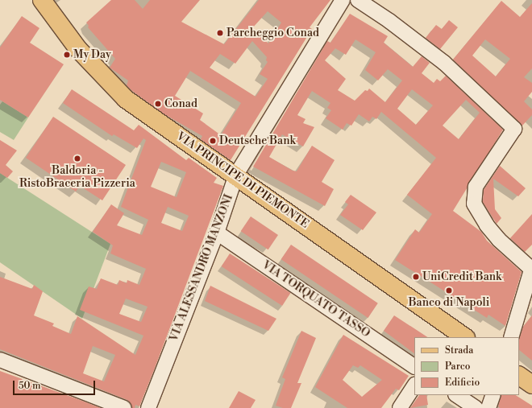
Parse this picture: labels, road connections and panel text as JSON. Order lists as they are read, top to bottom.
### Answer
{
  "streets": {
    "main road": ["VIA PRINCIPE DI PIEMONTE"],
    "street": ["VIA ALESSANDRO MANZONI", "VIA TORQUATO TASSO"]
  },
  "crossings": [
    ["VIA PRINCIPE DI PIEMONTE", "VIA ALESSANDRO MANZONI"],
    ["VIA ALESSANDRO MANZONI", "VIA TORQUATO TASSO"]
  ],
  "places": [
    "Parcheggio Conad",
    "My Day",
    "Conad",
    "Deutsche Bank",
    "Baldoria - RistoBraceria Pizzeria",
    "UniCredit Bank",
    "Banco di Napoli"
  ],
  "legend": ["Strada", "Parco", "Edificio"],
  "scale_bar": "50 m"
}
